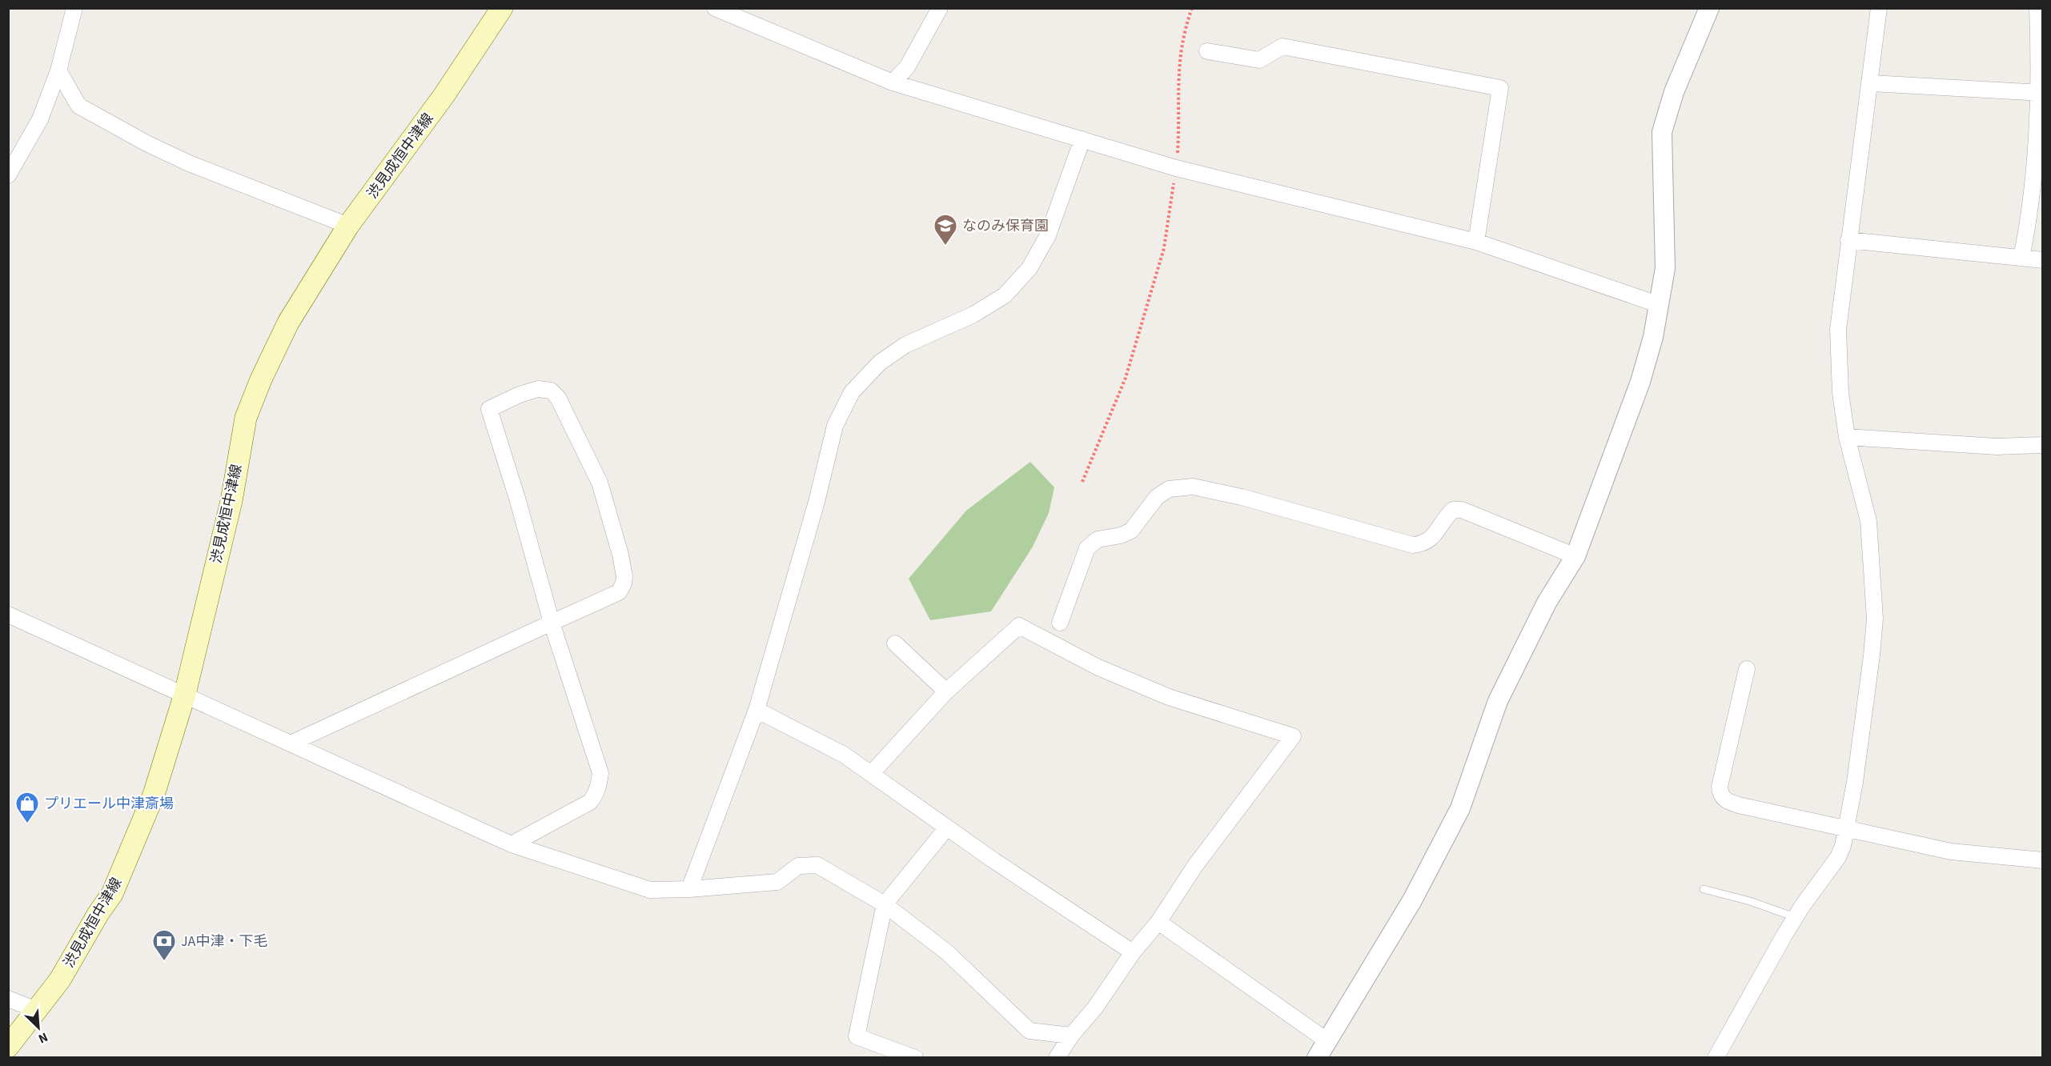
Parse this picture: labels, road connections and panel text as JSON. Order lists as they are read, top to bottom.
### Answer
{
  "streets": {
    "main road": ["渋見成恒中津線"]
  },
  "places": {
    "school or university": ["なのみ保育園"],
    "shop": ["プリエール中津斎場"],
    "bank": ["JA中津・下毛"]
  },
  "north": "bottom right"
}
